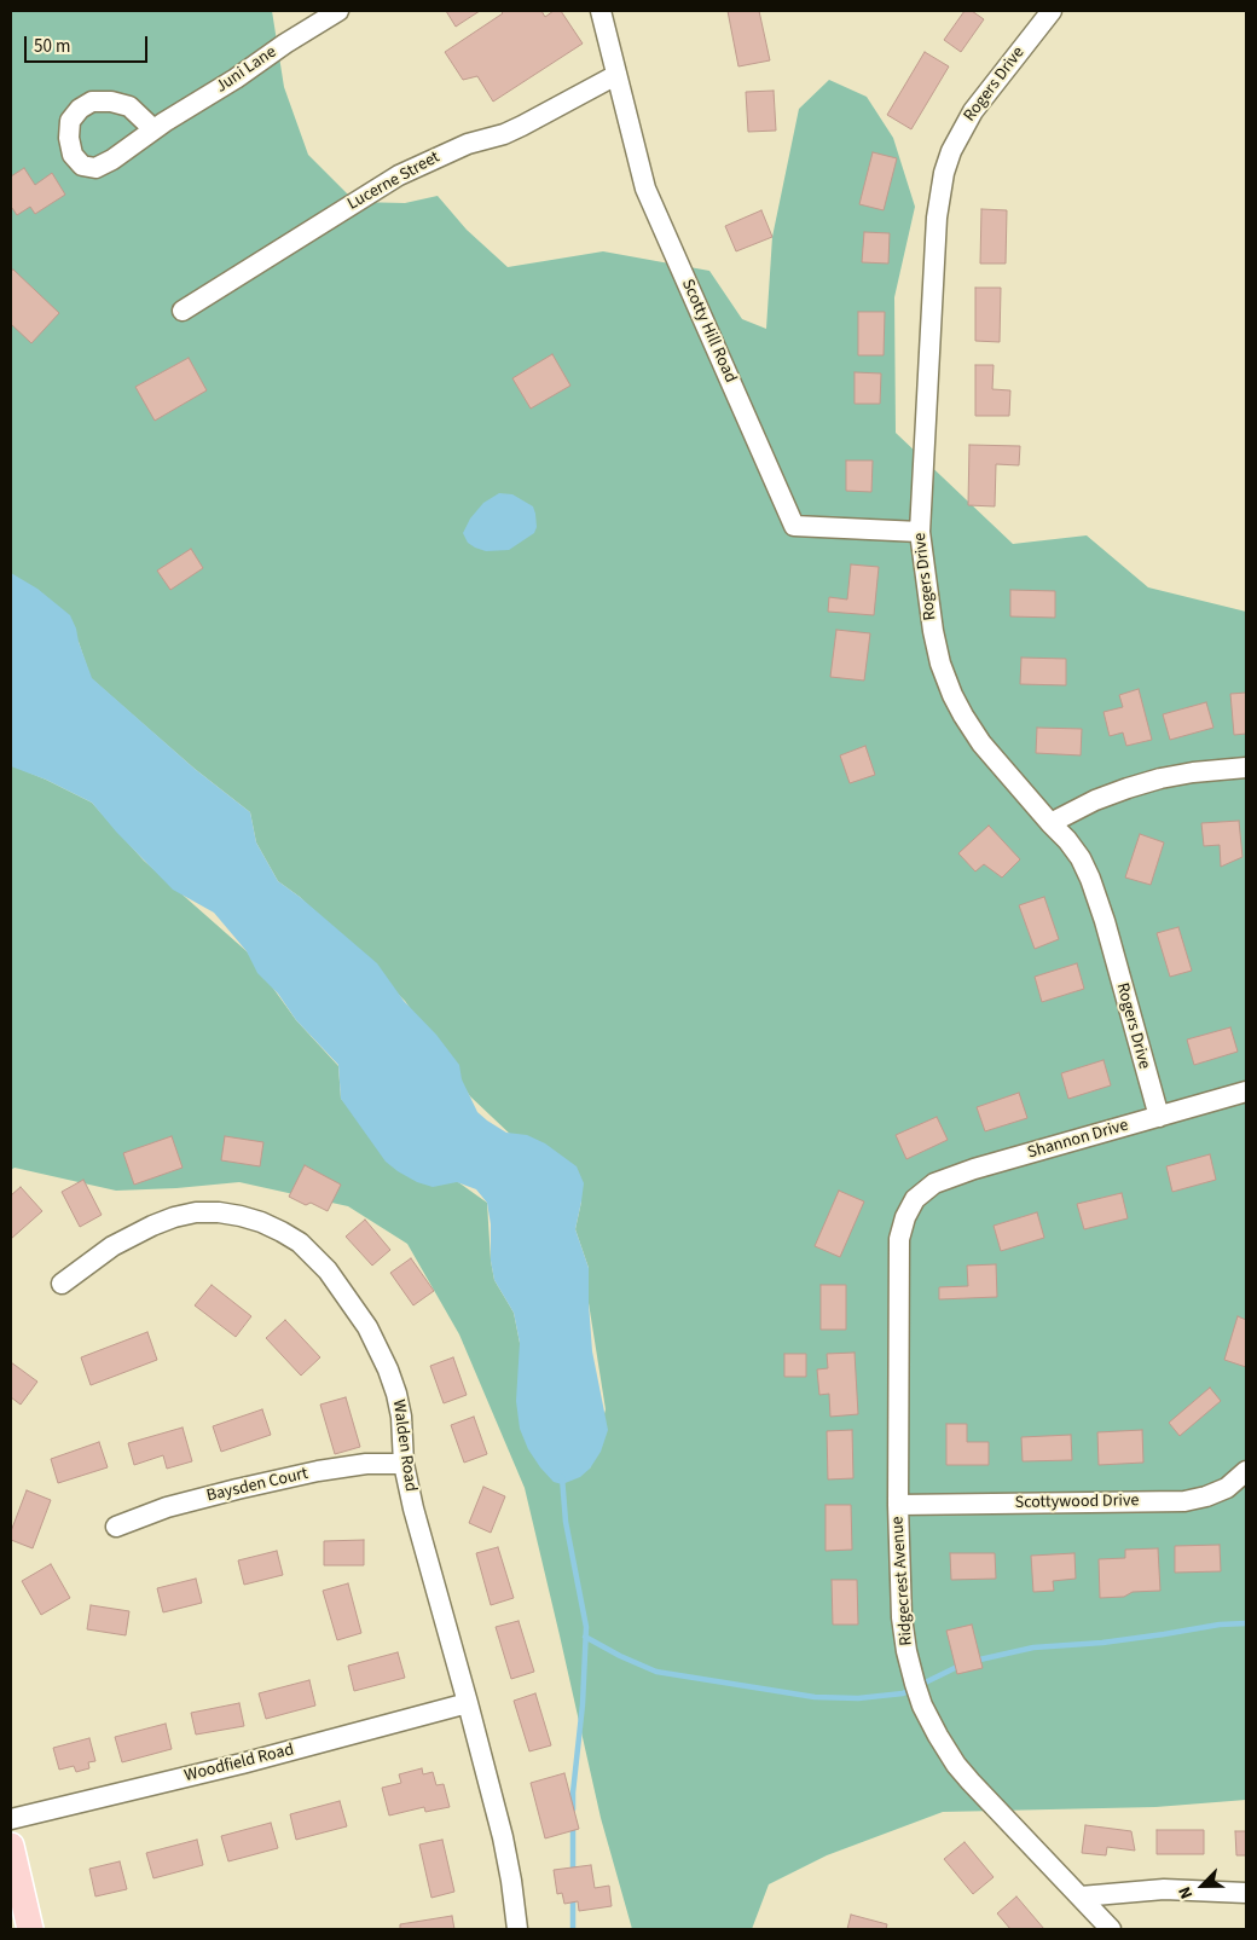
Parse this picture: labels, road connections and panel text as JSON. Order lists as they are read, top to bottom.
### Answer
{
  "streets": {
    "street": [
      "Juni Lane",
      "Rogers Drive",
      "Lucerne Street",
      "Scotty Hill Road",
      "Shannon Drive",
      "Walden Road",
      "Baysden Court",
      "Scottywood Drive",
      "Ridgecrest Avenue",
      "Woodfield Road"
    ]
  },
  "crossings": [
    ["Rogers Drive", "Scotty Hill Road"],
    ["Rogers Drive", "Shannon Drive"],
    ["Lucerne Street", "Scotty Hill Road"],
    ["Shannon Drive", "Ridgecrest Avenue"],
    ["Walden Road", "Baysden Court"],
    ["Walden Road", "Woodfield Road"],
    ["Scottywood Drive", "Ridgecrest Avenue"]
  ],
  "scale_bar": "50 m",
  "north": "bottom left"
}
